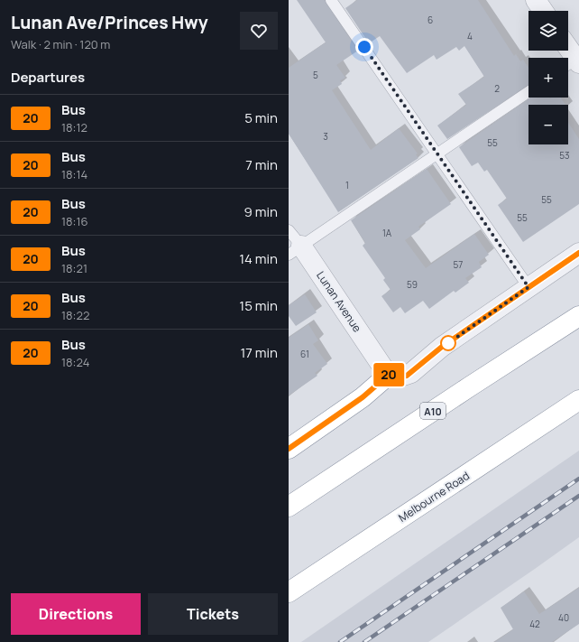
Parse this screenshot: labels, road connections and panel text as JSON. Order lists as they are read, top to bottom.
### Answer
{
  "streets": {
    "highway": ["A10", "Melbourne Road"],
    "street": ["Lunan Avenue"]
  },
  "lines": ["bus line 20"],
  "house_numbers": [
    "6",
    "4",
    "5",
    "2",
    "3",
    "55",
    "53",
    "1",
    "55",
    "55",
    "1A",
    "57",
    "59",
    "61",
    "40",
    "42"
  ],
  "page": {
    "heading": [
      ["Lunan Ave/Princes Hwy", "Walk · 2 min · 120 m"],
      "Departures"
    ],
    "on_map": "20",
    "map_buttons": ["+", "−"],
    "list": [
      {
        "mark": "20",
        "name": "Bus",
        "note": "18:12",
        "value": "5 min"
      },
      {
        "mark": "20",
        "name": "Bus",
        "note": "18:14",
        "value": "7 min"
      },
      {
        "mark": "20",
        "name": "Bus",
        "note": "18:16",
        "value": "9 min"
      },
      {
        "mark": "20",
        "name": "Bus",
        "note": "18:21",
        "value": "14 min"
      },
      {
        "mark": "20",
        "name": "Bus",
        "note": "18:22",
        "value": "15 min"
      },
      {
        "mark": "20",
        "name": "Bus",
        "note": "18:24",
        "value": "17 min"
      }
    ],
    "buttons": ["Directions", "Tickets"]
  }
}
